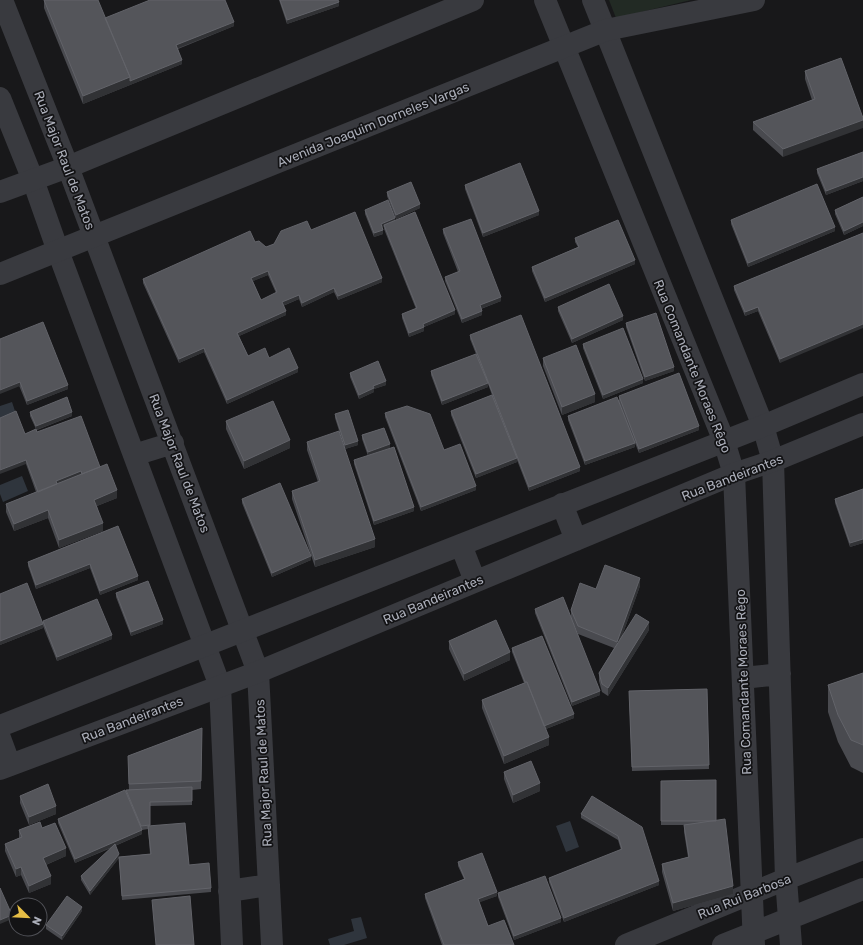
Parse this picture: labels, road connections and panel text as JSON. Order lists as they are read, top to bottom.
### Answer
{
  "streets": {
    "street": [
      "Avenida Joaquim Dorneles Vargas",
      "Rua Major Raul de Matos",
      "Rua Comandante Moraes Rêgo",
      "Rua Bandeirantes",
      "Rua Rui Barbosa"
    ]
  },
  "crossings": [
    ["Avenida Joaquim Dorneles Vargas", "Rua Major Raul de Matos"],
    ["Avenida Joaquim Dorneles Vargas", "Rua Comandante Moraes Rêgo"],
    ["Rua Major Raul de Matos", "Rua Bandeirantes"],
    ["Rua Comandante Moraes Rêgo", "Rua Bandeirantes"],
    ["Rua Comandante Moraes Rêgo", "Rua Rui Barbosa"]
  ],
  "north": "bottom right"
}
